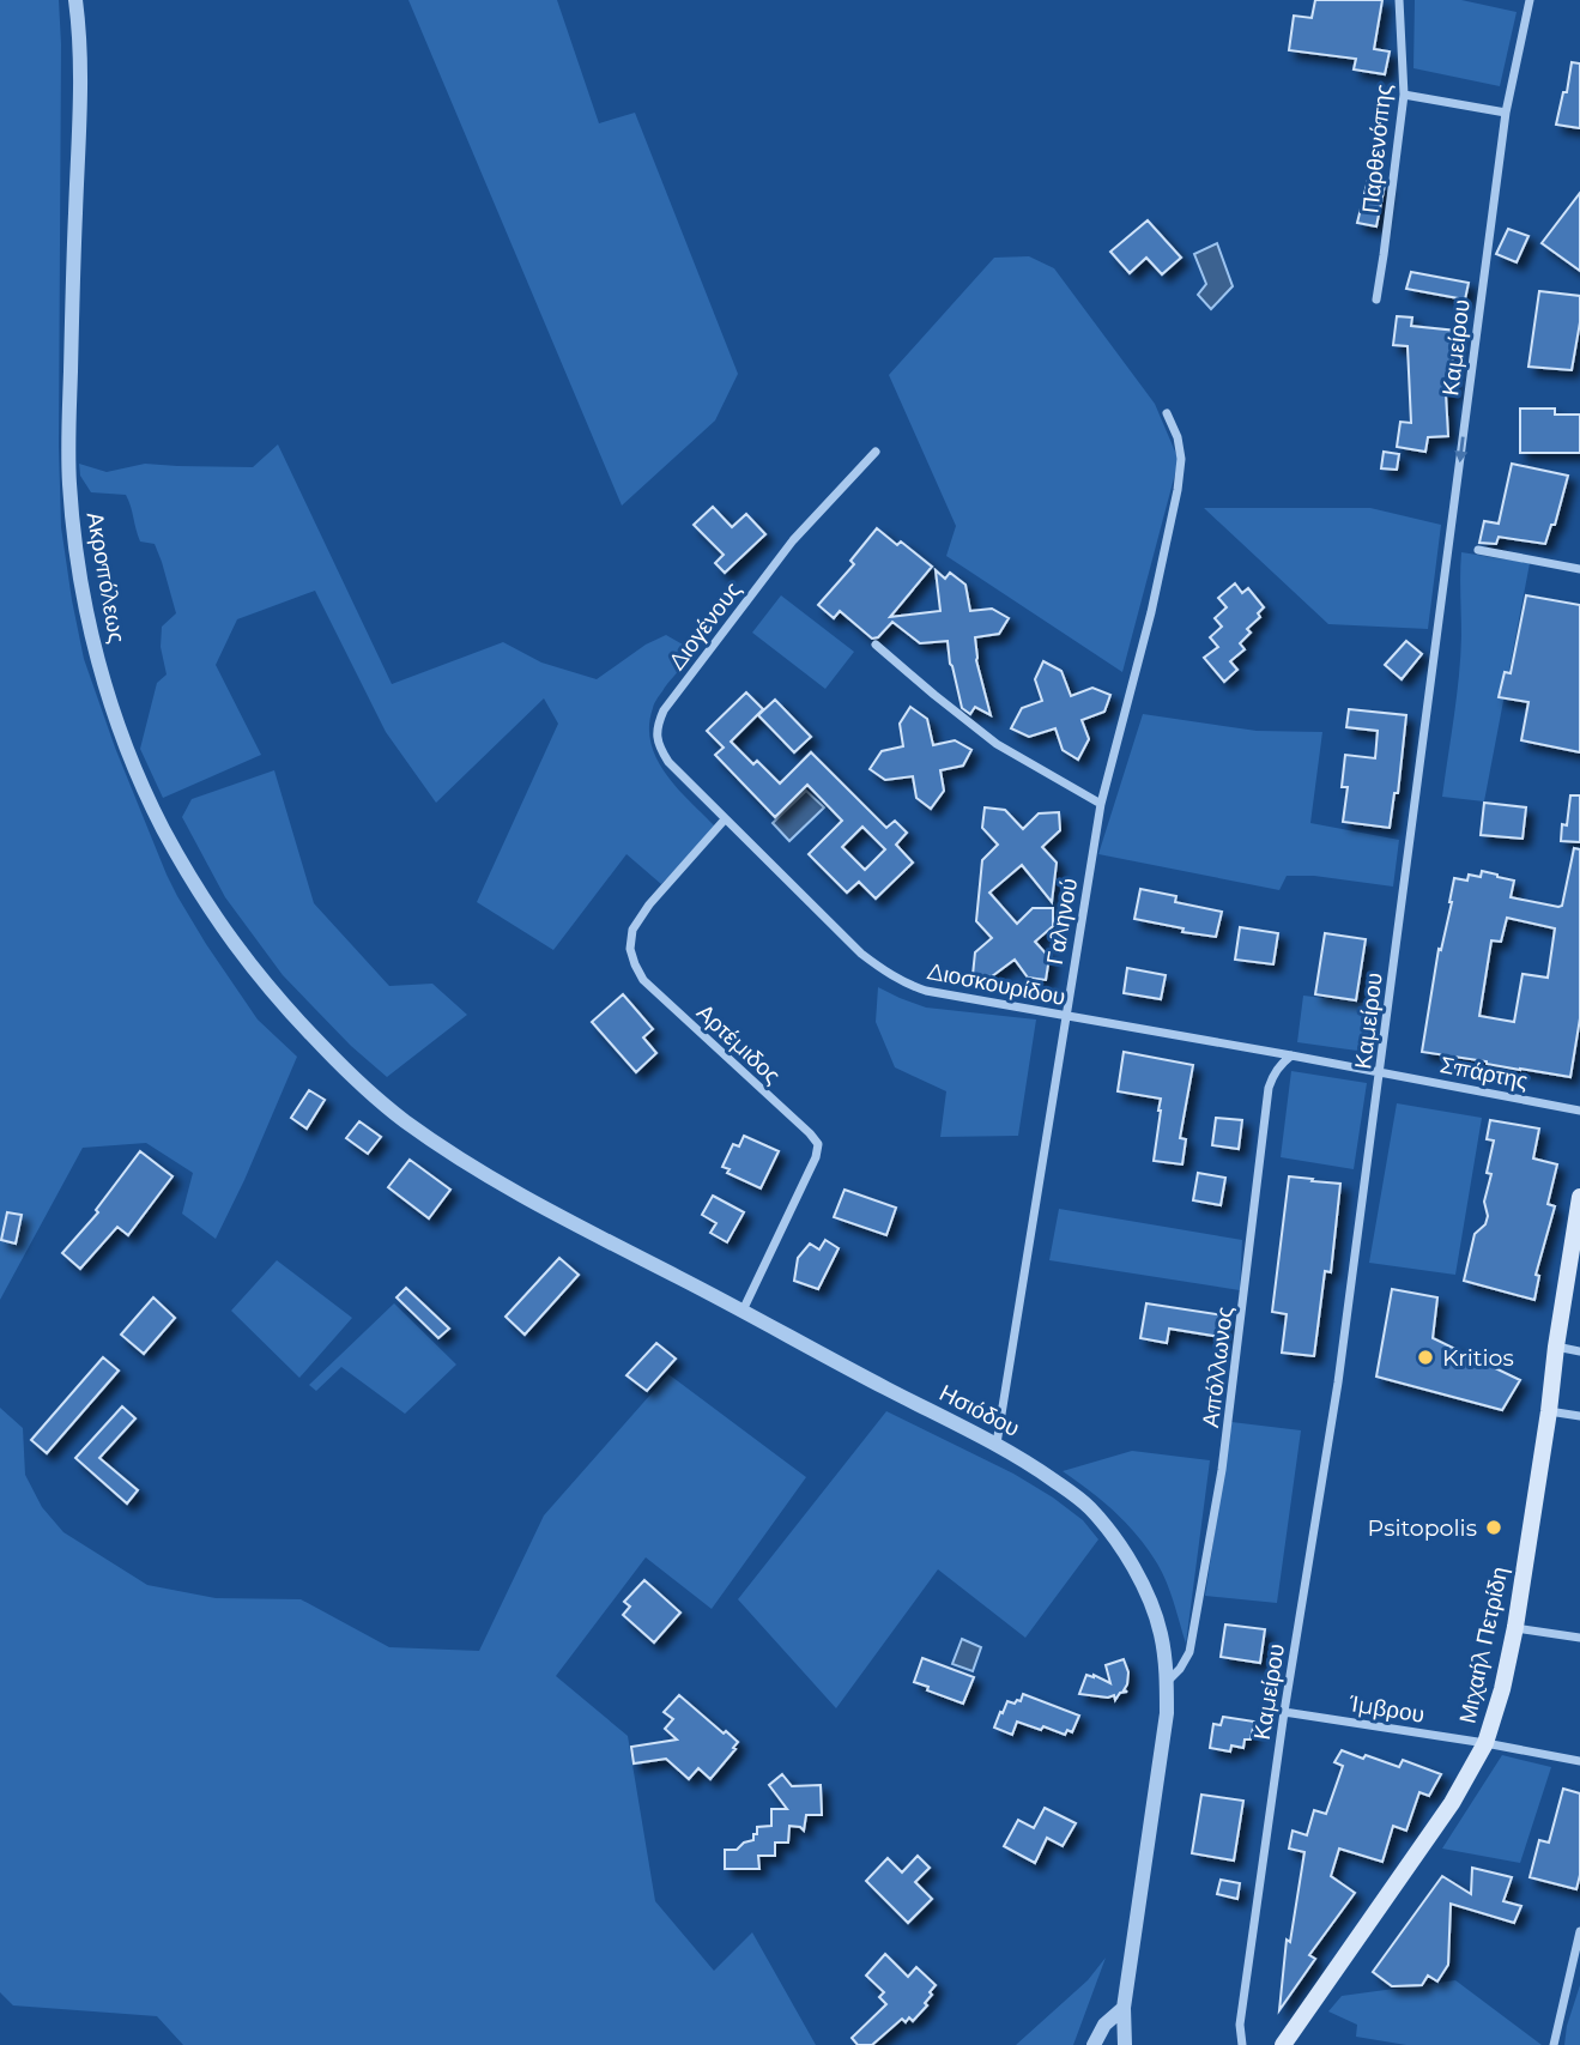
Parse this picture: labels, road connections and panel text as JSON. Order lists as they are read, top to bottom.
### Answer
{
  "streets": {
    "main road": ["Μιχαήλ Πετρίδη"],
    "street": [
      "Παρθενόπης",
      "Καμείρου",
      "Ακροπόλεως",
      "Διογένους",
      "Γαληνού",
      "Διοσκουρίδου",
      "Αρτέμιδος",
      "Σπάρτης",
      "Απόλλωνος",
      "Ησιόδου",
      "Ίμβρου"
    ]
  },
  "crossings": [
    ["Καμείρου", "Διοσκουρίδου"],
    ["Καμείρου", "Σπάρτης"],
    ["Καμείρου", "Ίμβρου"],
    ["Ακροπόλεως", "Ησιόδου"],
    ["Διογένους", "Διοσκουρίδου"],
    ["Γαληνού", "Διοσκουρίδου"],
    ["Γαληνού", "Ησιόδου"],
    ["Διοσκουρίδου", "Αρτέμιδος"],
    ["Διοσκουρίδου", "Σπάρτης"],
    ["Διοσκουρίδου", "Απόλλωνος"],
    ["Αρτέμιδος", "Ησιόδου"],
    ["Απόλλωνος", "Ησιόδου"],
    ["Μιχαήλ Πετρίδη", "Ίμβρου"]
  ],
  "one_way": ["Καμείρου"],
  "places": ["Kritios", "Psitopolis"]
}
